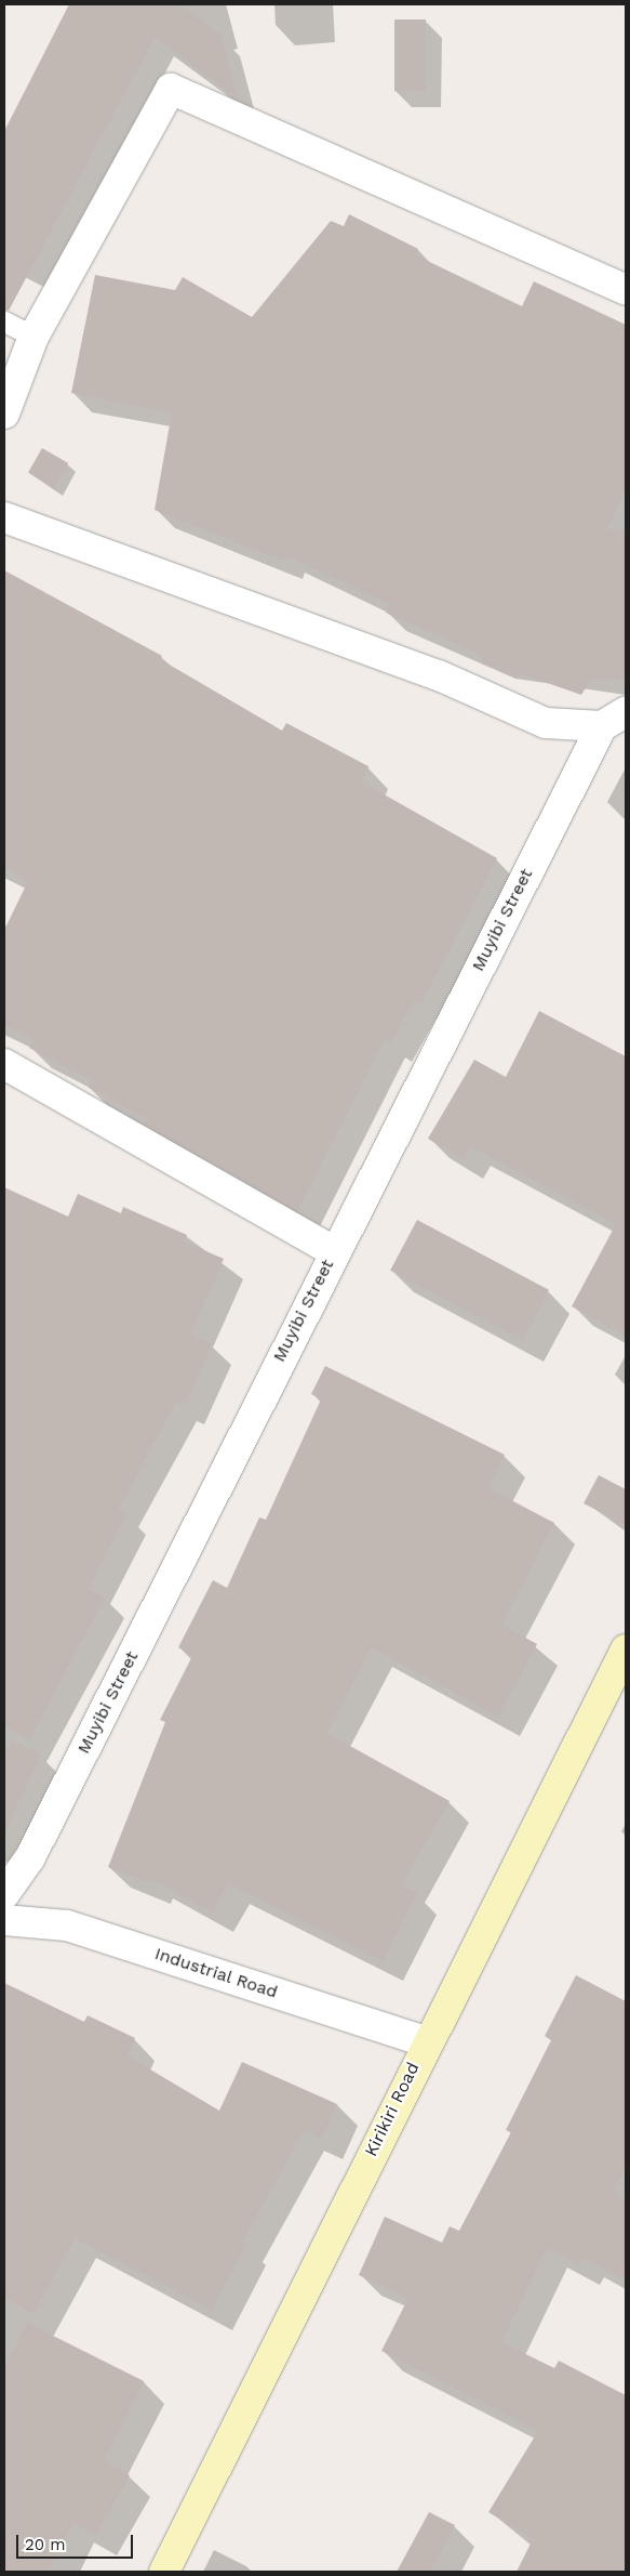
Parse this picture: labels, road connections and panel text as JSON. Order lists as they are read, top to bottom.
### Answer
{
  "streets": {
    "main road": ["Kirikiri Road"],
    "street": ["Muyibi Street", "Industrial Road"]
  },
  "crossings": [
    ["Industrial Road", "Kirikiri Road"]
  ],
  "scale_bar": "20 m"
}
